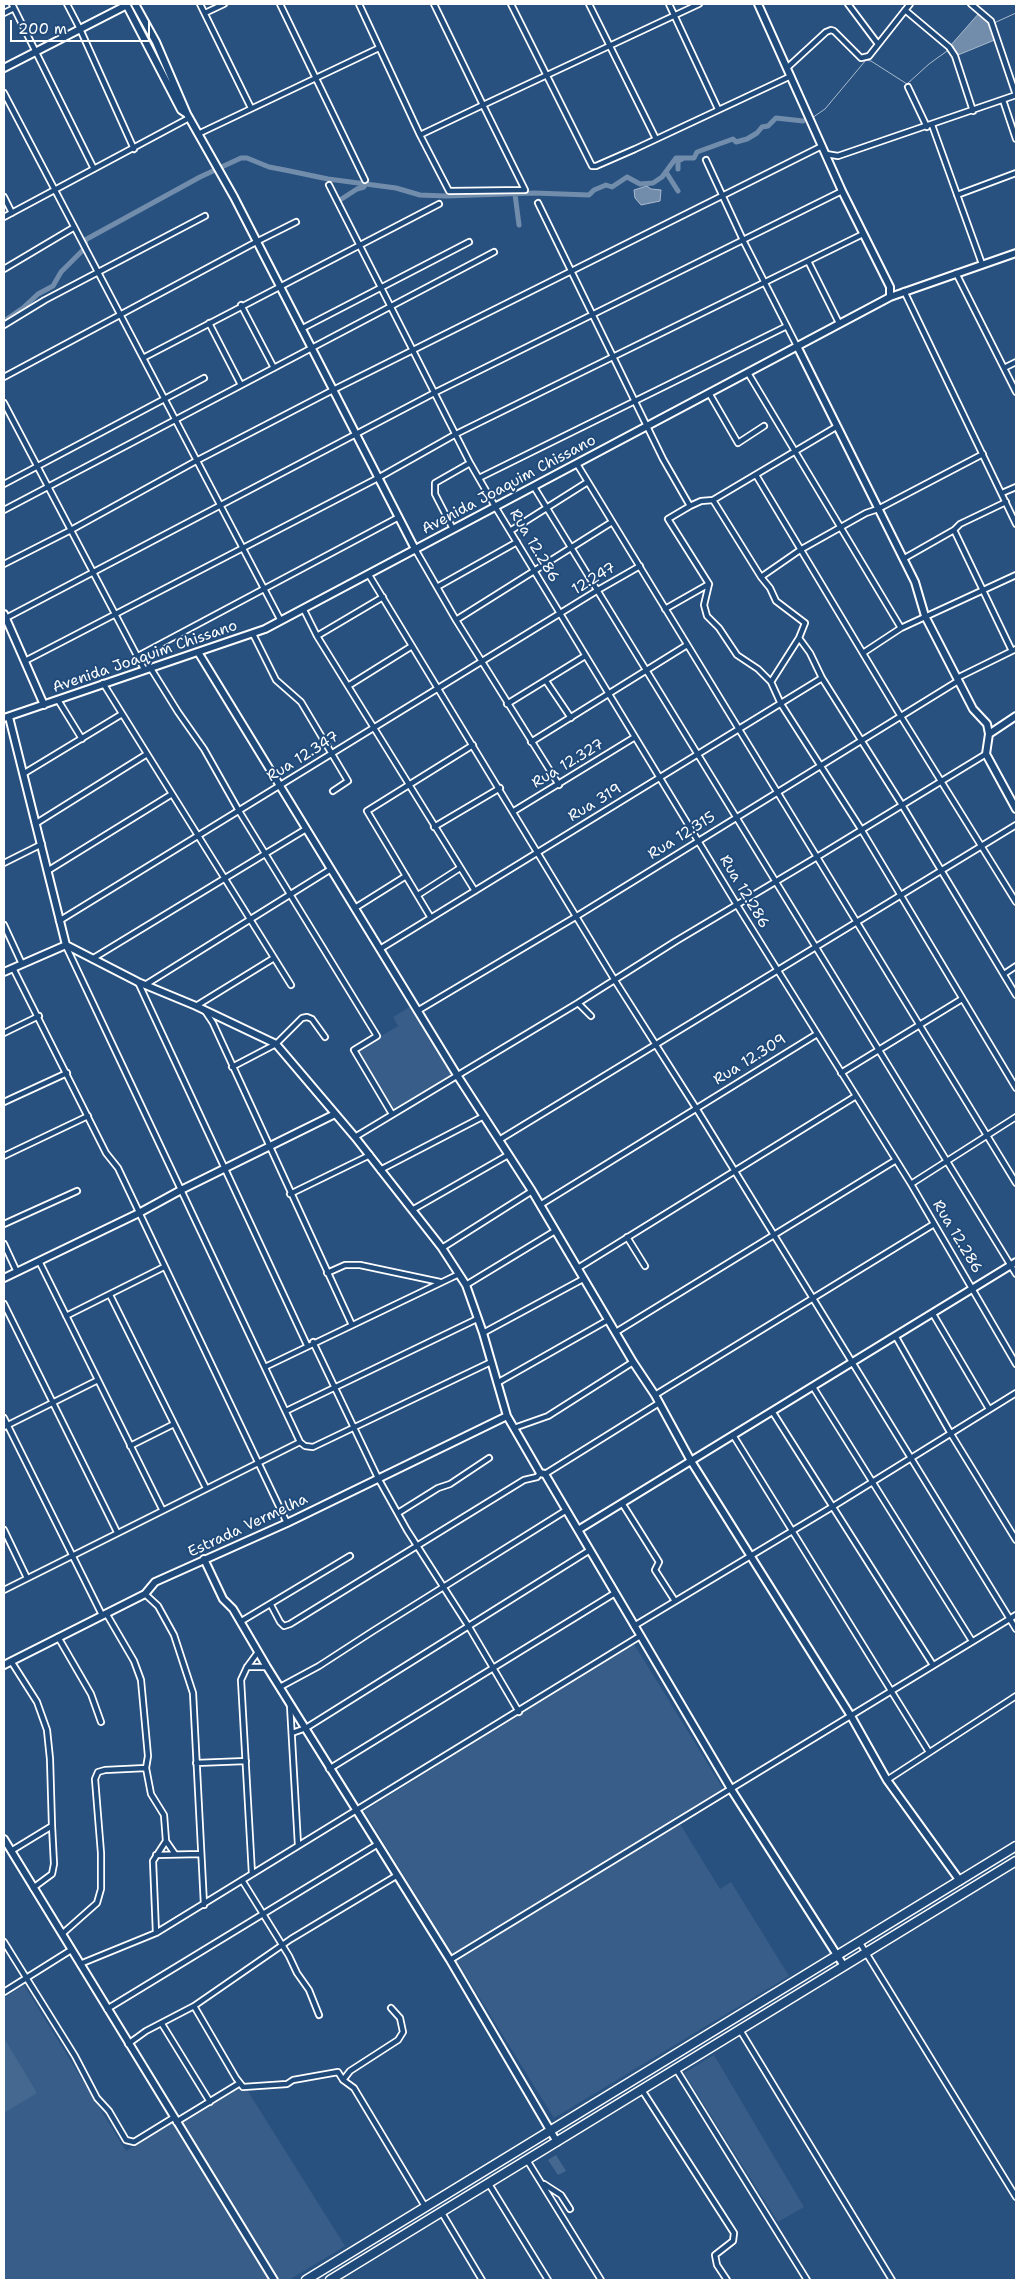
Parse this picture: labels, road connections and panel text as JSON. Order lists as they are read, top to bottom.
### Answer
{
  "streets": {
    "street": [
      "Avenida Joaquim Chissano",
      "Rua 12.286",
      "12.247",
      "Rua 12.347",
      "Rua 12.327",
      "Rua 319",
      "Rua 12.315",
      "Rua 12.309",
      "Estrada Vermelha"
    ]
  },
  "crossings": [
    ["Avenida Joaquim Chissano", "Rua 12.286"],
    ["Rua 12.286", "12.247"],
    ["Rua 12.286", "Rua 12.347"],
    ["Rua 12.286", "Rua 12.327"],
    ["Rua 12.286", "Rua 319"],
    ["Rua 12.286", "Rua 12.315"],
    ["Rua 12.286", "Rua 12.309"],
    ["12.247", "Rua 12.347"]
  ],
  "scale_bar": "200 m"
}
